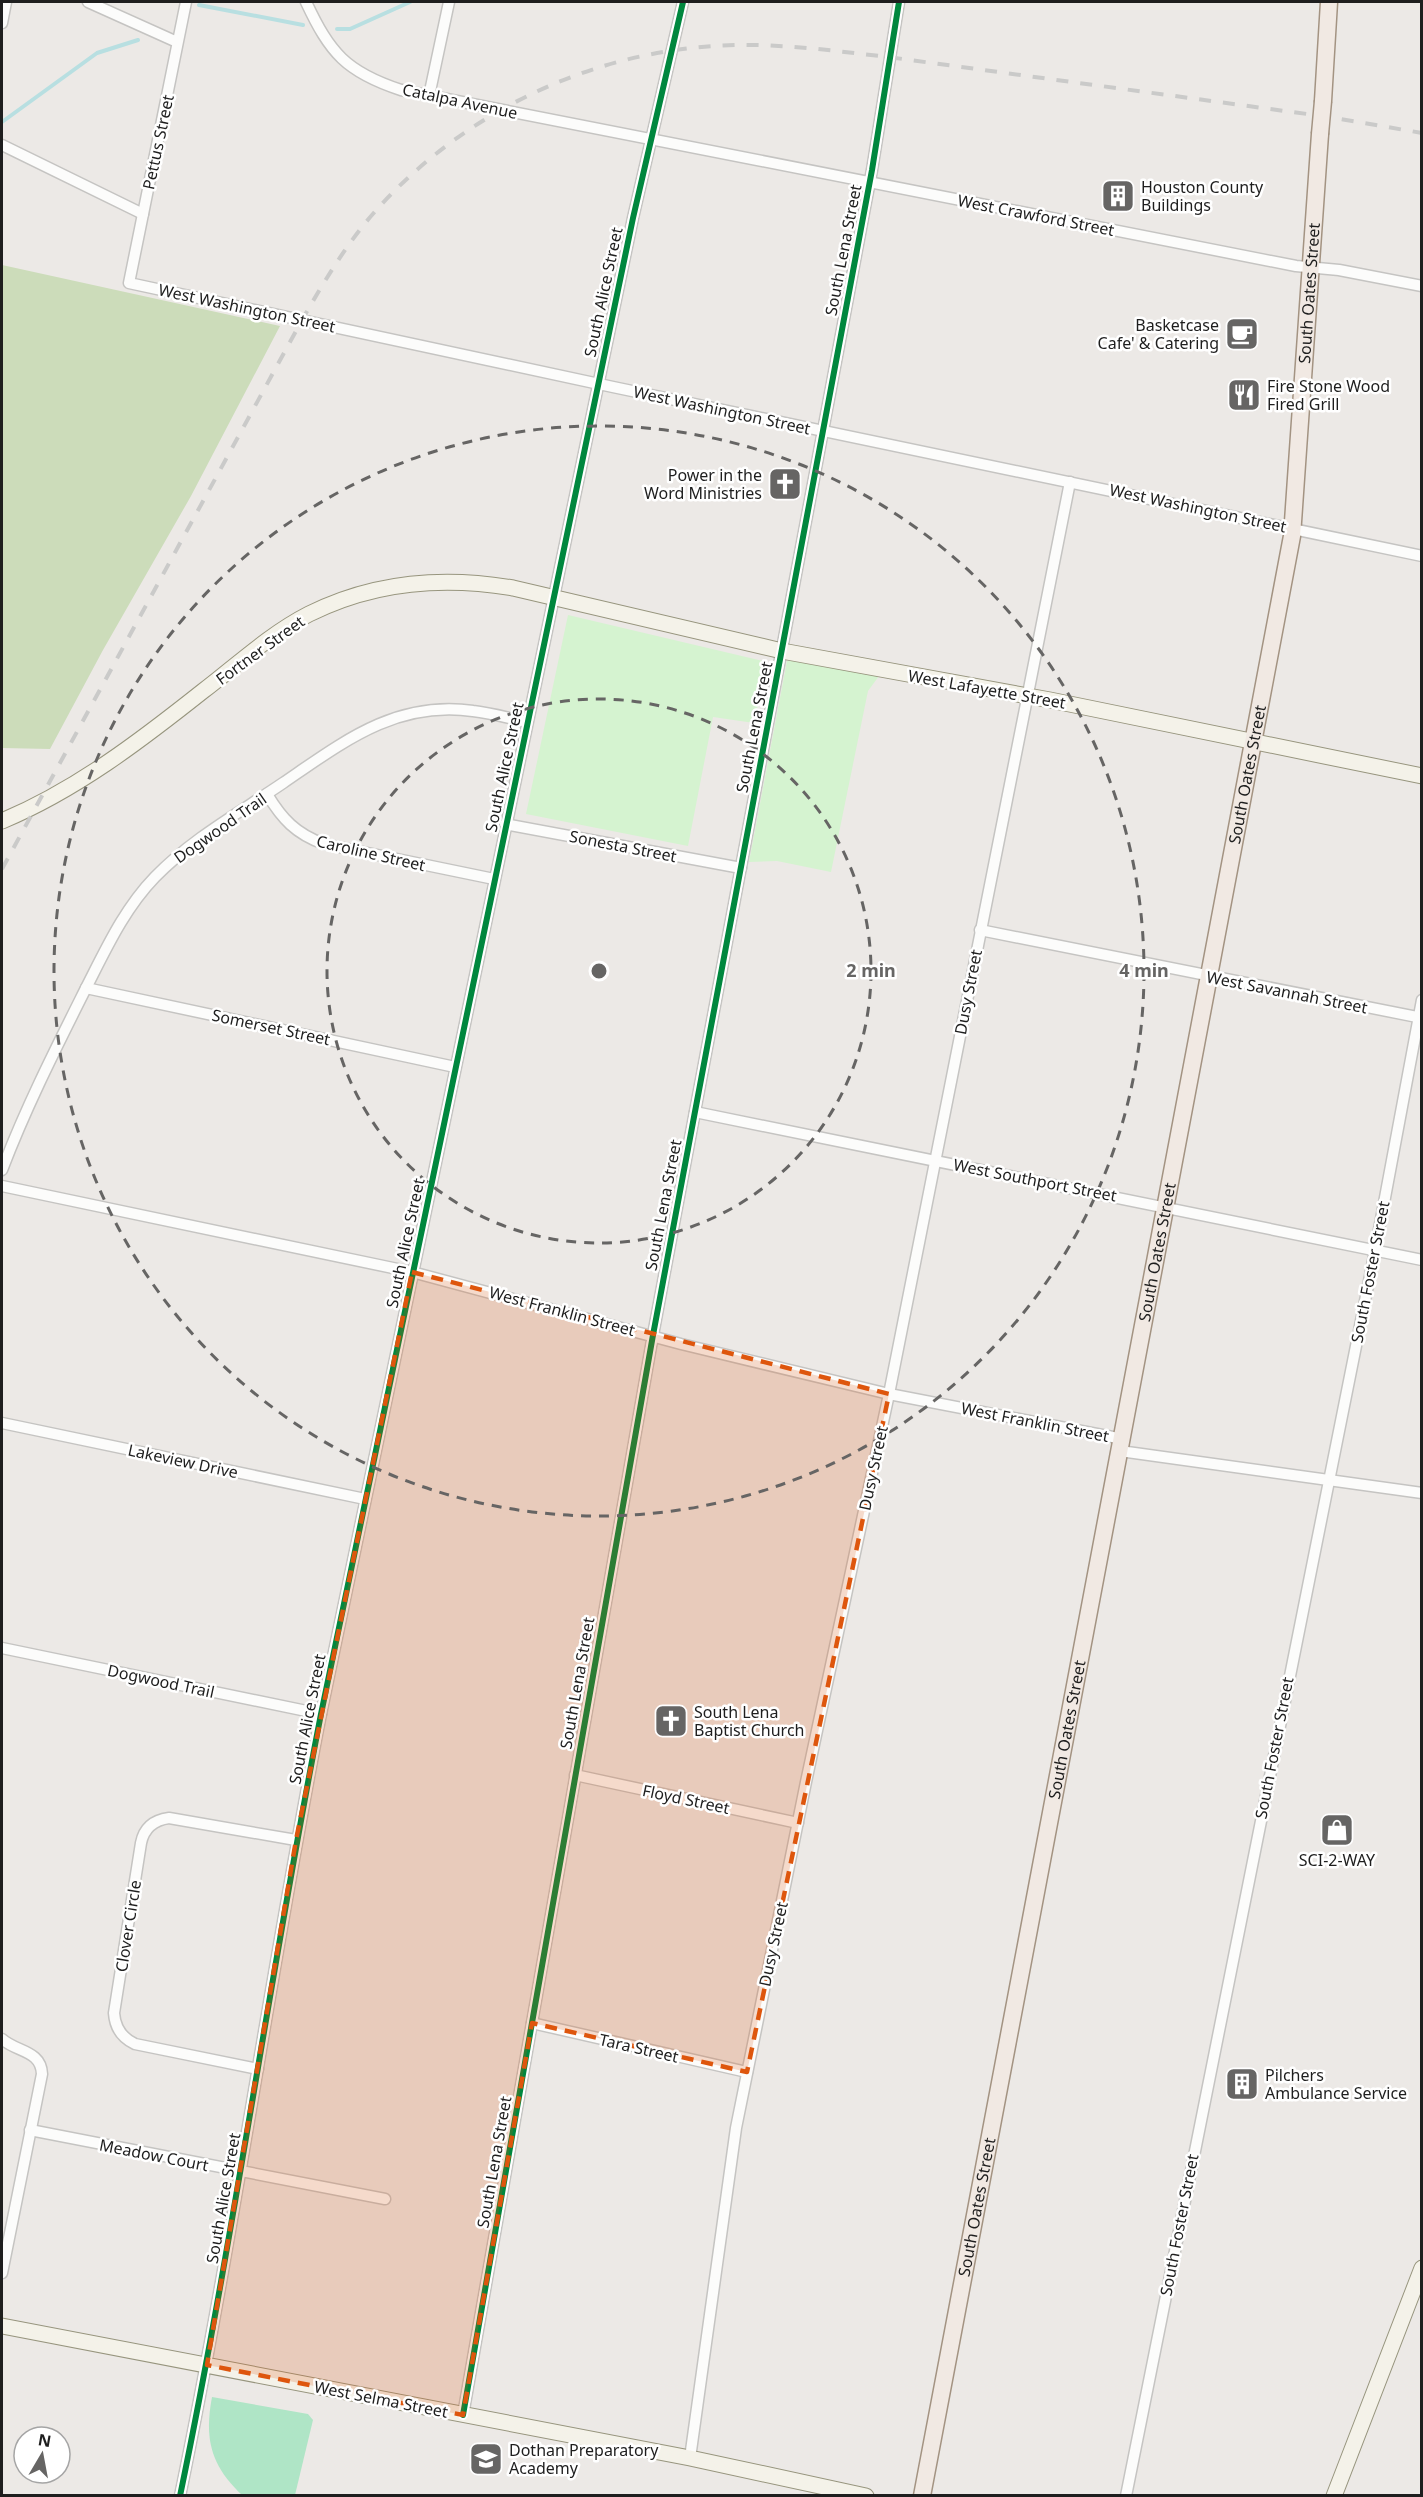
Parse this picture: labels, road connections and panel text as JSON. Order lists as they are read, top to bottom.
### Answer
{
  "streets": {
    "main road": ["South Oates Street"],
    "street": [
      "Catalpa Avenue",
      "Pettus Street",
      "West Crawford Street",
      "South Lena Street",
      "South Alice Street",
      "West Washington Street",
      "Fortner Street",
      "West Lafayette Street",
      "Dogwood Trail",
      "Sonesta Street",
      "Caroline Street",
      "Dusy Street",
      "West Savannah Street",
      "Somerset Street",
      "West Southport Street",
      "South Foster Street",
      "West Franklin Street",
      "Lakeview Drive",
      "Floyd Street",
      "Clover Circle",
      "Tara Street",
      "Meadow Court",
      "West Selma Street"
    ]
  },
  "crossings": [
    ["Catalpa Avenue", "West Crawford Street"],
    ["Catalpa Avenue", "South Alice Street"],
    ["Pettus Street", "West Washington Street"],
    ["West Crawford Street", "South Lena Street"],
    ["West Crawford Street", "South Alice Street"],
    ["West Crawford Street", "South Oates Street"],
    ["South Lena Street", "West Washington Street"],
    ["South Lena Street", "West Lafayette Street"],
    ["South Lena Street", "Sonesta Street"],
    ["South Lena Street", "West Southport Street"],
    ["South Lena Street", "West Franklin Street"],
    ["South Lena Street", "Floyd Street"],
    ["South Lena Street", "Tara Street"],
    ["South Lena Street", "West Selma Street"],
    ["South Alice Street", "West Washington Street"],
    ["South Alice Street", "Fortner Street"],
    ["South Alice Street", "West Lafayette Street"],
    ["South Alice Street", "Dogwood Trail"],
    ["South Alice Street", "Sonesta Street"],
    ["South Alice Street", "Caroline Street"],
    ["South Alice Street", "Somerset Street"],
    ["South Alice Street", "West Franklin Street"],
    ["South Alice Street", "Lakeview Drive"],
    ["South Alice Street", "Clover Circle"],
    ["South Alice Street", "Meadow Court"],
    ["South Alice Street", "West Selma Street"],
    ["South Oates Street", "West Washington Street"],
    ["South Oates Street", "West Lafayette Street"],
    ["South Oates Street", "West Savannah Street"],
    ["South Oates Street", "West Southport Street"],
    ["South Oates Street", "West Franklin Street"],
    ["West Washington Street", "Dusy Street"],
    ["Fortner Street", "West Lafayette Street"],
    ["West Lafayette Street", "Dusy Street"],
    ["Dogwood Trail", "Caroline Street"],
    ["Dogwood Trail", "Somerset Street"],
    ["Dusy Street", "West Savannah Street"],
    ["Dusy Street", "West Southport Street"],
    ["Dusy Street", "West Franklin Street"],
    ["Dusy Street", "Floyd Street"],
    ["Dusy Street", "Tara Street"],
    ["Dusy Street", "West Selma Street"],
    ["West Savannah Street", "South Foster Street"],
    ["West Southport Street", "South Foster Street"],
    ["South Foster Street", "West Franklin Street"]
  ],
  "places": {
    "building": ["Houston County Buildings", "Pilchers Ambulance Service"],
    "cafe": ["Basketcase Cafe' & Catering"],
    "restaurant": ["Fire Stone Wood Fired Grill"],
    "church": ["Power in the Word Ministries", "South Lena Baptist Church"],
    "shop": ["SCI-2-WAY"],
    "school or university": ["Dothan Preparatory Academy"]
  },
  "north": "top",
  "rings": ["2 min", "4 min"]
}
